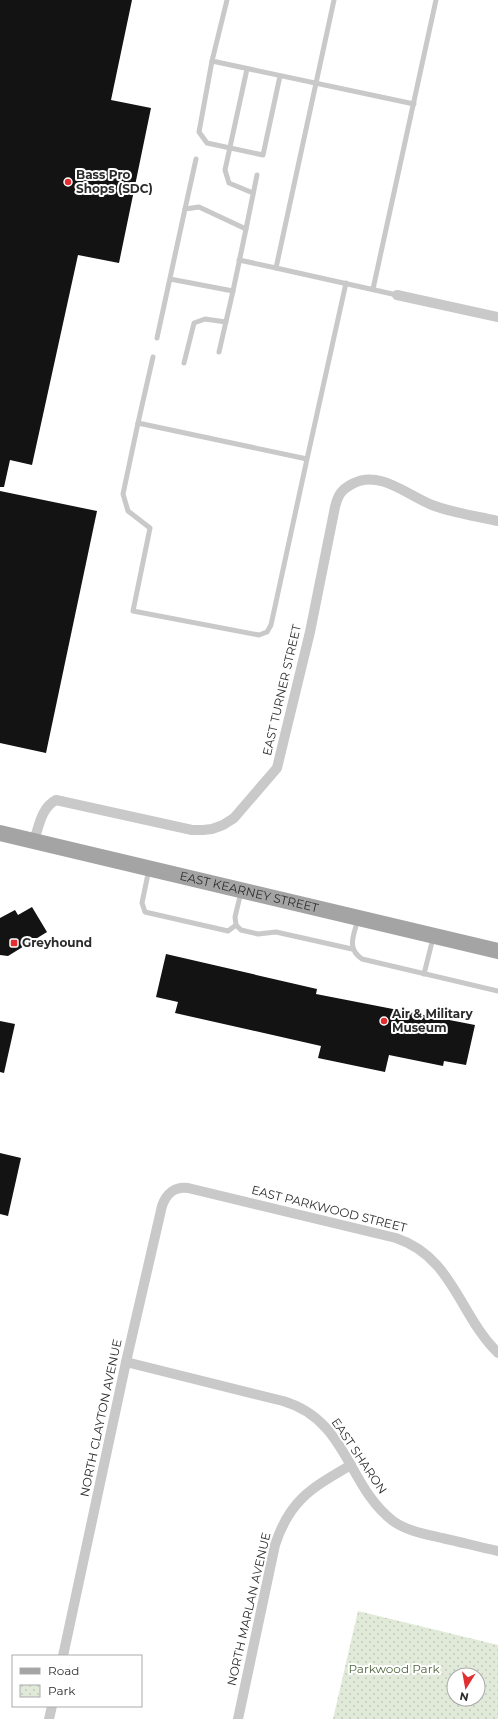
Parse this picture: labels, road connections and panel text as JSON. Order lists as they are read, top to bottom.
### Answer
{
  "streets": {
    "main road": ["EAST KEARNEY STREET"],
    "street": [
      "EAST TURNER STREET",
      "EAST PARKWOOD STREET",
      "NORTH CLAYTON AVENUE",
      "EAST SHARON",
      "NORTH MARLAN AVENUE"
    ]
  },
  "crossings": [
    ["EAST TURNER STREET", "EAST KEARNEY STREET"],
    ["EAST PARKWOOD STREET", "NORTH CLAYTON AVENUE"],
    ["NORTH CLAYTON AVENUE", "EAST SHARON"],
    ["EAST SHARON", "NORTH MARLAN AVENUE"]
  ],
  "parks": ["Parkwood Park"],
  "places": {
    "other": ["Bass Pro Shops (SDC)", "Air & Military Museum"],
    "transit": ["Greyhound"]
  },
  "legend": ["Road", "Park"],
  "north": "bottom"
}
